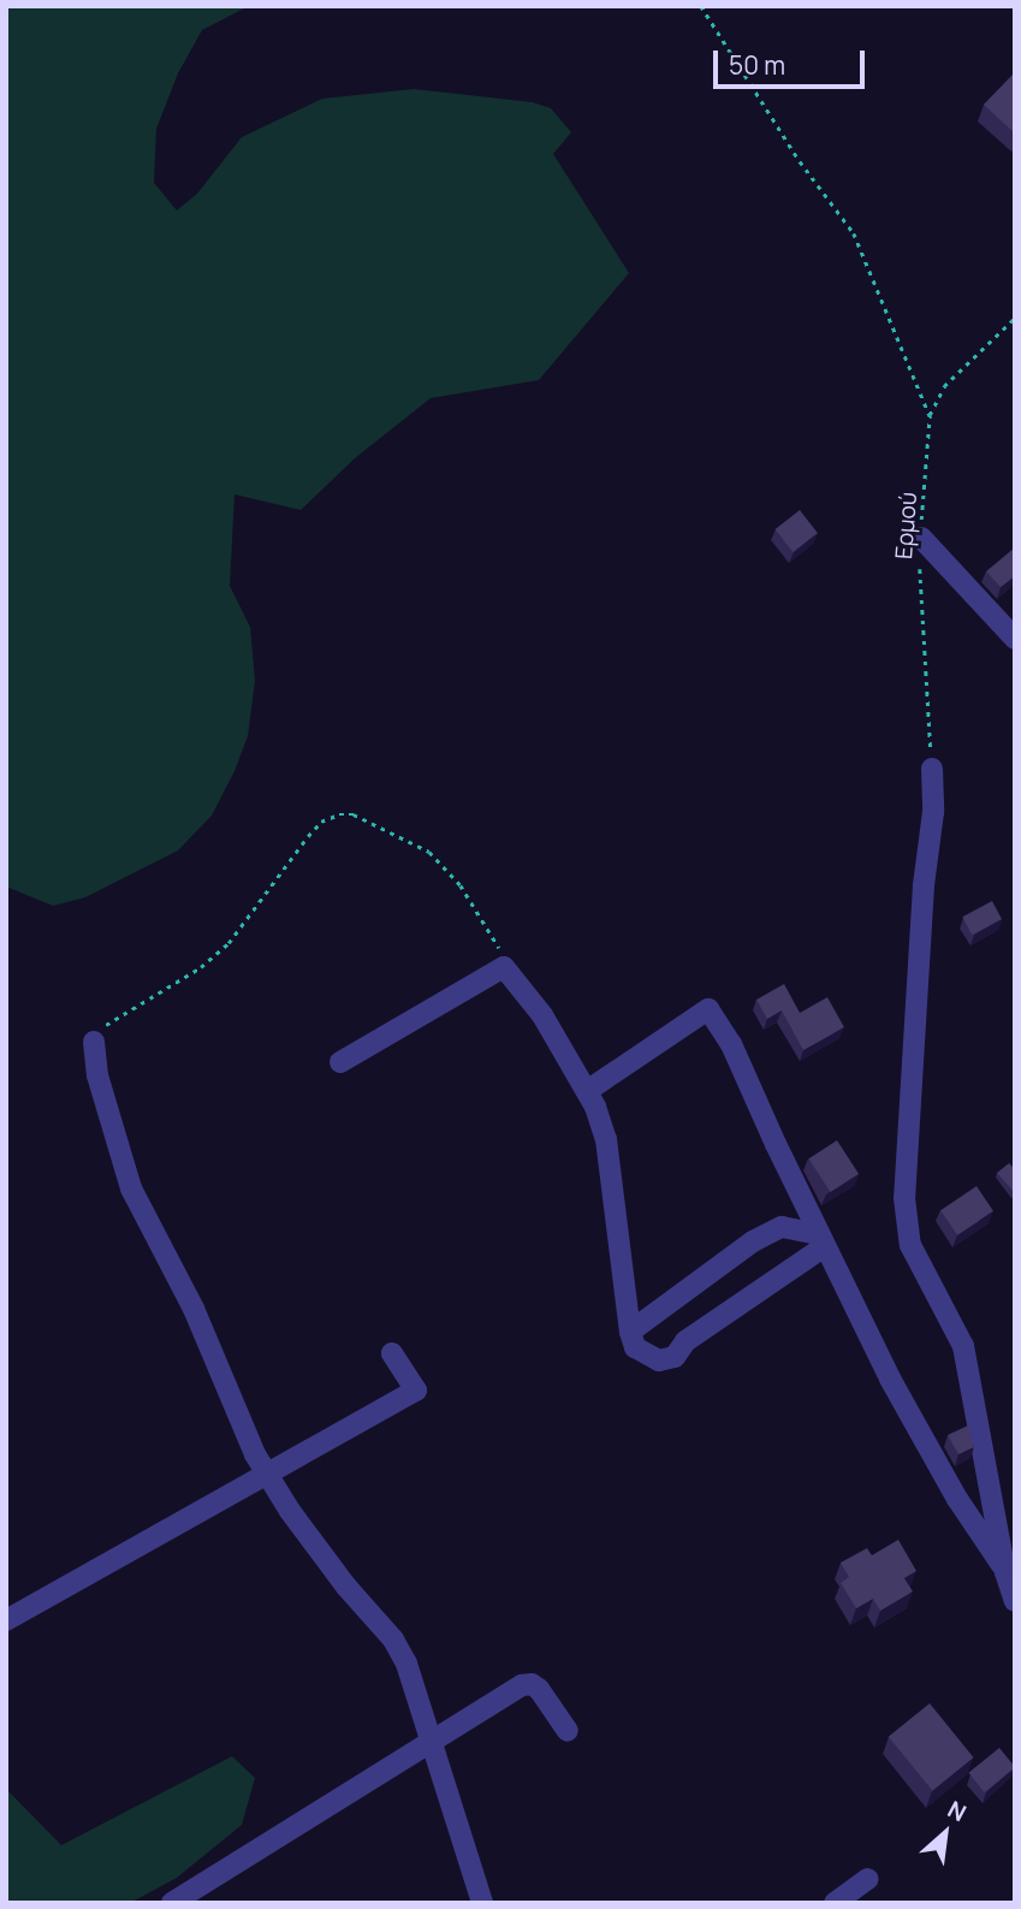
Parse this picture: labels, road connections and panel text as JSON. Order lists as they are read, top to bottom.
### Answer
{
  "streets": {
    "path": ["Ερμού"]
  },
  "scale_bar": "50 m",
  "north": "top right"
}
